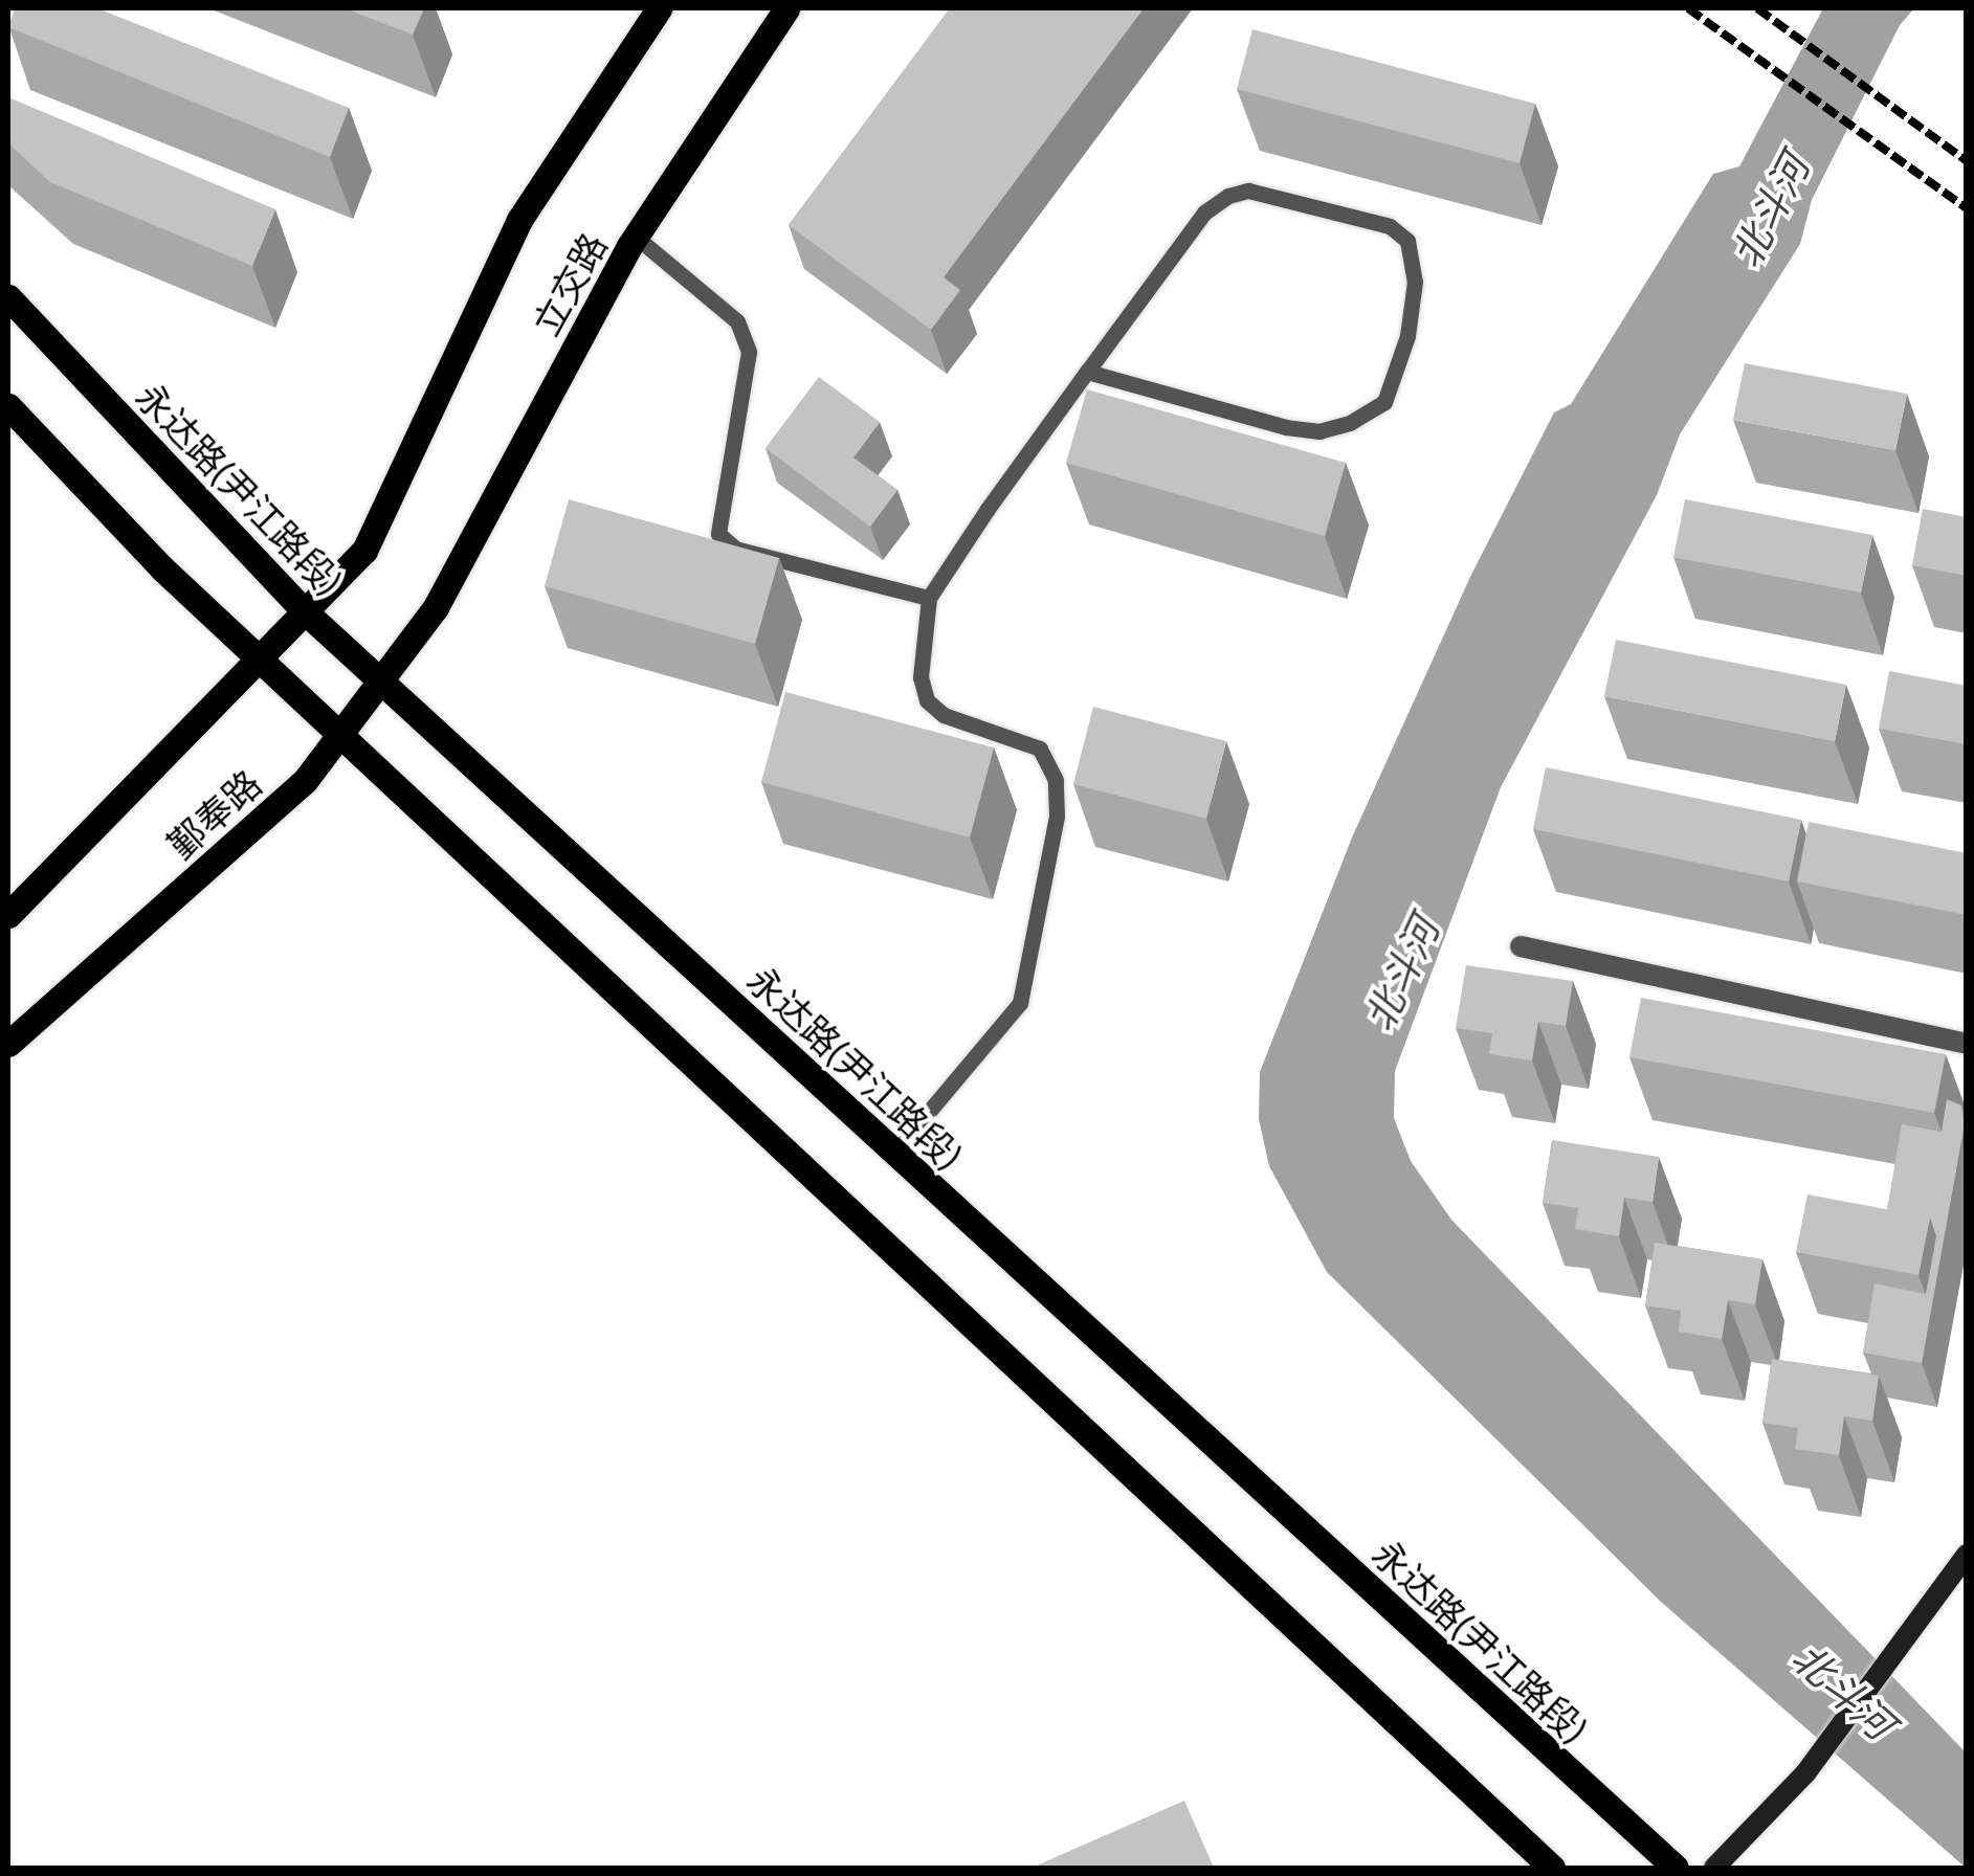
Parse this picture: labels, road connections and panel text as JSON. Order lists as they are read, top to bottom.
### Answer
{
  "streets": {
    "main road": ["立交路", "永达路(尹江路段)", "鄞奉路"]
  },
  "crossings": [
    ["立交路", "鄞奉路"],
    ["永达路(尹江路段)", "鄞奉路"]
  ],
  "water": ["北斗河"]
}
